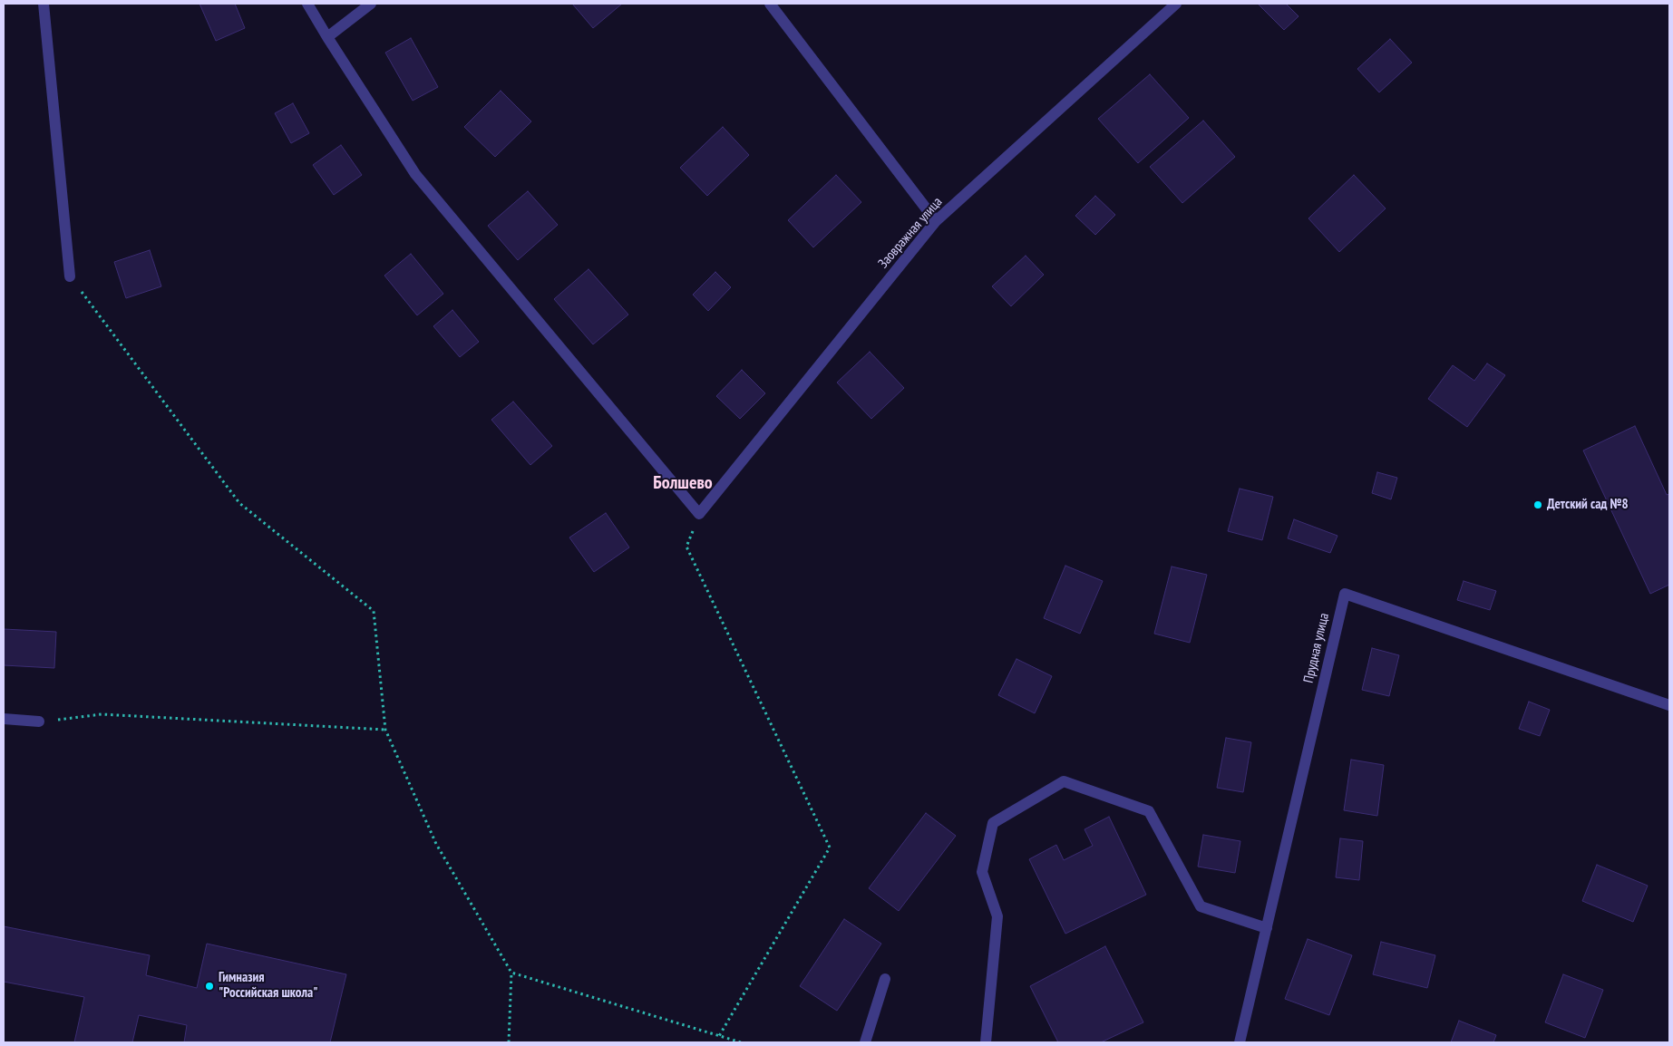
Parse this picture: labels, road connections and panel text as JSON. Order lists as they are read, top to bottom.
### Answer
{
  "streets": {
    "lane": ["Заовражная улица", "Прудная улица"]
  },
  "districts": ["Болшево"],
  "places": ["Детский сад №8", "Гимназия \"Российская школа\""]
}
